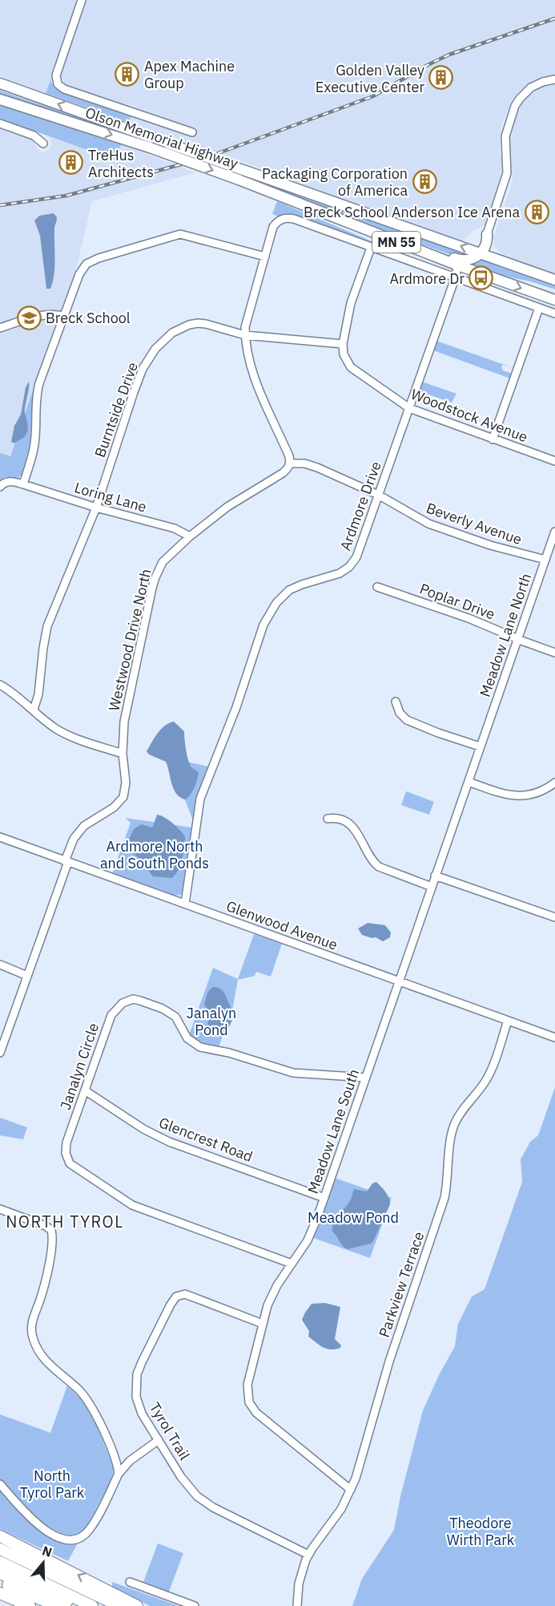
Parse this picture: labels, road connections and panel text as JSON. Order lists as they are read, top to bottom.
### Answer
{
  "streets": {
    "main road": ["Olson Memorial Highway", "MN 55"],
    "street": [
      "Burntside Drive",
      "Woodstock Avenue",
      "Loring Lane",
      "Ardmore Drive",
      "Beverly Avenue",
      "Poplar Drive",
      "Meadow Lane North",
      "Westwood Drive North",
      "Glenwood Avenue",
      "Janalyn Circle",
      "Meadow Lane South",
      "Glencrest Road",
      "Parkview Terrace",
      "Tyrol Trail"
    ]
  },
  "crossings": [
    ["Olson Memorial Highway", "Ardmore Drive"],
    ["Burntside Drive", "Woodstock Avenue"],
    ["Burntside Drive", "Loring Lane"],
    ["Woodstock Avenue", "Ardmore Drive"],
    ["Loring Lane", "Westwood Drive North"],
    ["Ardmore Drive", "Beverly Avenue"],
    ["Ardmore Drive", "Glenwood Avenue"],
    ["Beverly Avenue", "Meadow Lane North"],
    ["Beverly Avenue", "Westwood Drive North"],
    ["Poplar Drive", "Meadow Lane North"],
    ["Westwood Drive North", "Glenwood Avenue"],
    ["Glenwood Avenue", "Meadow Lane South"],
    ["Glenwood Avenue", "Parkview Terrace"],
    ["Janalyn Circle", "Meadow Lane South"],
    ["Janalyn Circle", "Glencrest Road"],
    ["Meadow Lane South", "Glencrest Road"],
    ["Meadow Lane South", "Parkview Terrace"],
    ["Meadow Lane South", "Tyrol Trail"],
    ["Parkview Terrace", "Tyrol Trail"]
  ],
  "districts": ["NORTH TYROL"],
  "parks": [
    "Ardmore North and South Ponds",
    "Janalyn Pond",
    "Meadow Pond",
    "North Tyrol Park",
    "Theodore Wirth Park"
  ],
  "places": {
    "building": [
      "Apex Machine Group",
      "Golden Valley Executive Center",
      "TreHus Architects",
      "Packaging Corporation of America",
      "Breck School Anderson Ice Arena"
    ],
    "bus stop": ["Ardmore Dr"],
    "school or university": ["Breck School"]
  },
  "north": "top"
}
